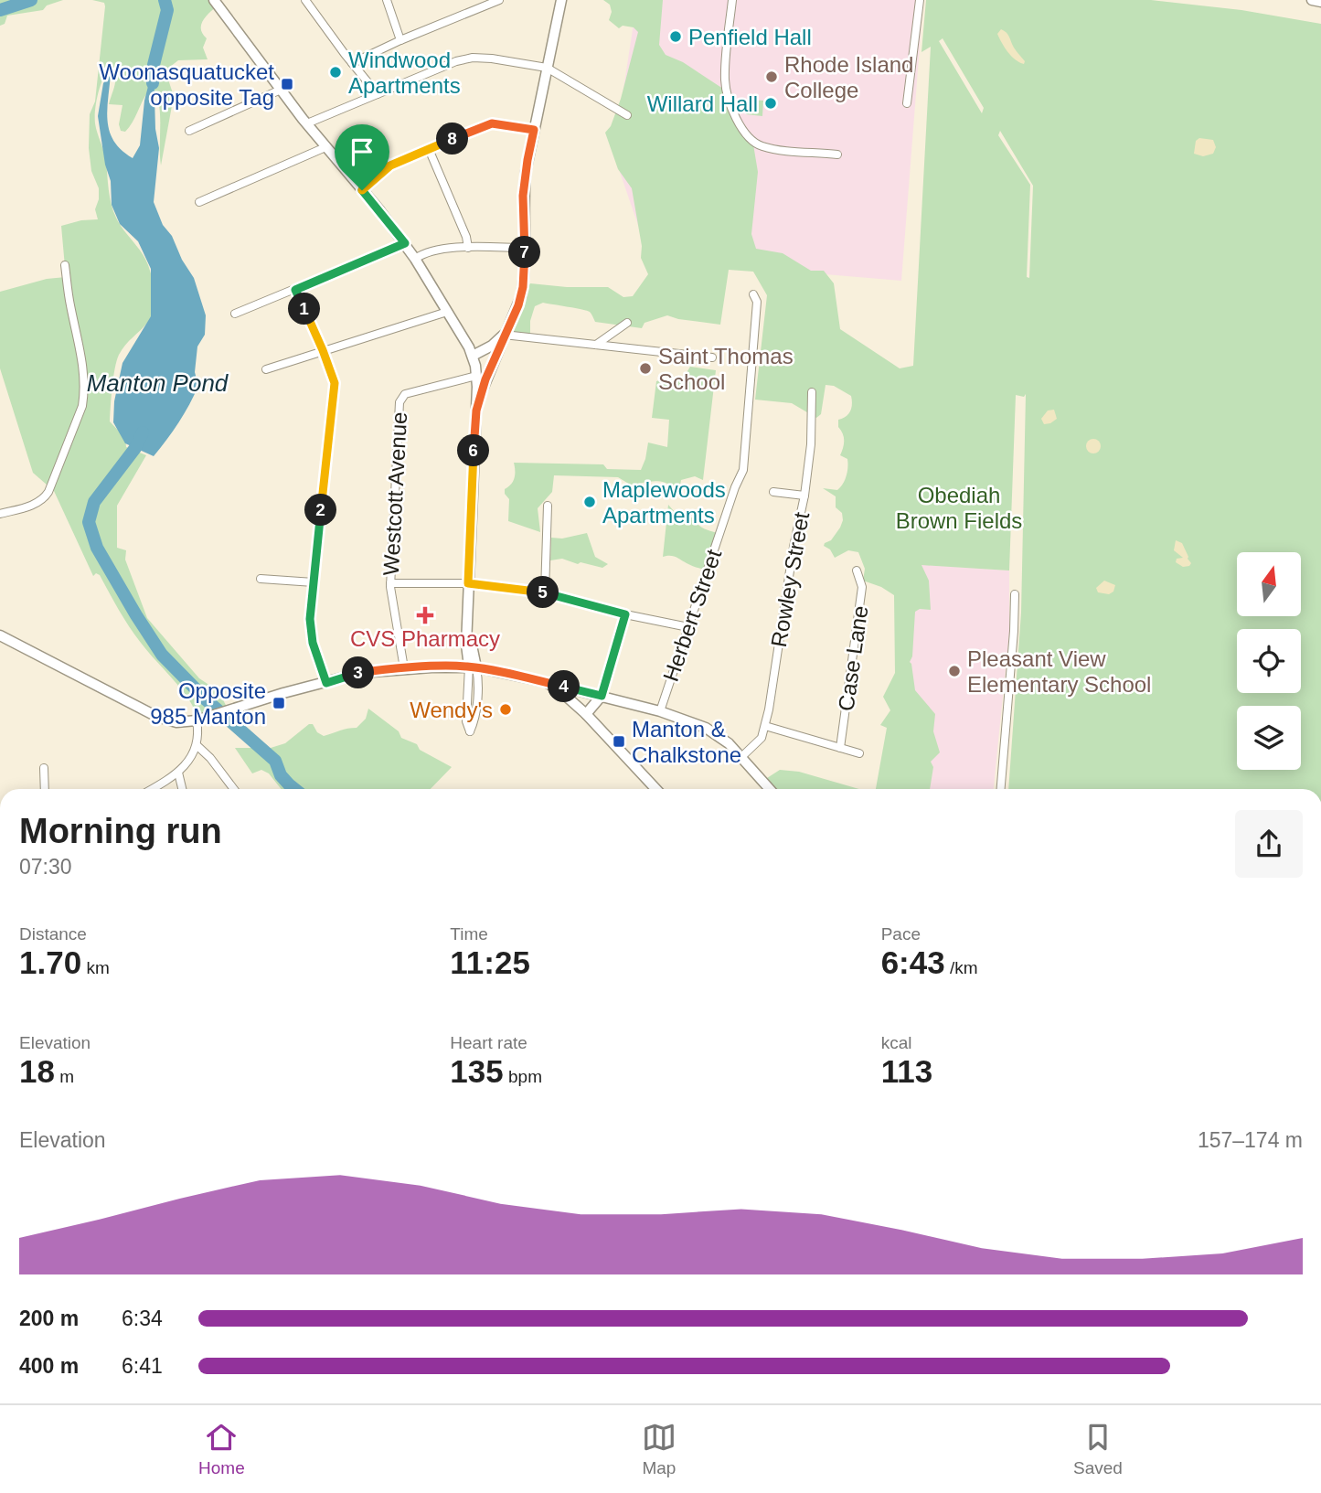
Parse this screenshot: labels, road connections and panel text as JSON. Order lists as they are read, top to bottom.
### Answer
{
  "streets": {
    "street": [
      "Westcott Avenue",
      "Rowley Street",
      "Herbert Street",
      "Case Lane"
    ]
  },
  "water": ["Manton Pond"],
  "parks": ["Obediah Brown Fields"],
  "places": {
    "other": [
      "Penfield Hall",
      "Windwood Apartments",
      "Rhode Island College",
      "Willard Hall",
      "Saint Thomas School",
      "Maplewoods Apartments",
      "Pleasant View Elementary School",
      "Wendy's"
    ],
    "transit": ["Woonasquatucket opposite Tag", "Opposite 985 Manton", "Manton & Chalkstone"],
    "health": ["CVS Pharmacy"]
  },
  "north": "top",
  "page": {
    "pins": [
      "8",
      "7",
      "1",
      "6",
      "2",
      "5",
      "3",
      "4"
    ],
    "heading": ["Morning run", "07:30"],
    "stats": [
      ["Distance", "1.70 km"],
      ["Time", "11:25"],
      ["Pace", "6:43 /km"],
      ["Elevation", "18 m"],
      ["Heart rate", "135 bpm"],
      ["kcal", "113"]
    ],
    "chart": ["Elevation", "157–174 m"],
    "list": [
      {
        "name": "200 m",
        "note": "6:34"
      },
      {
        "name": "400 m",
        "note": "6:41"
      }
    ],
    "tabs": ["Home", "Map", "Saved"]
  }
}
